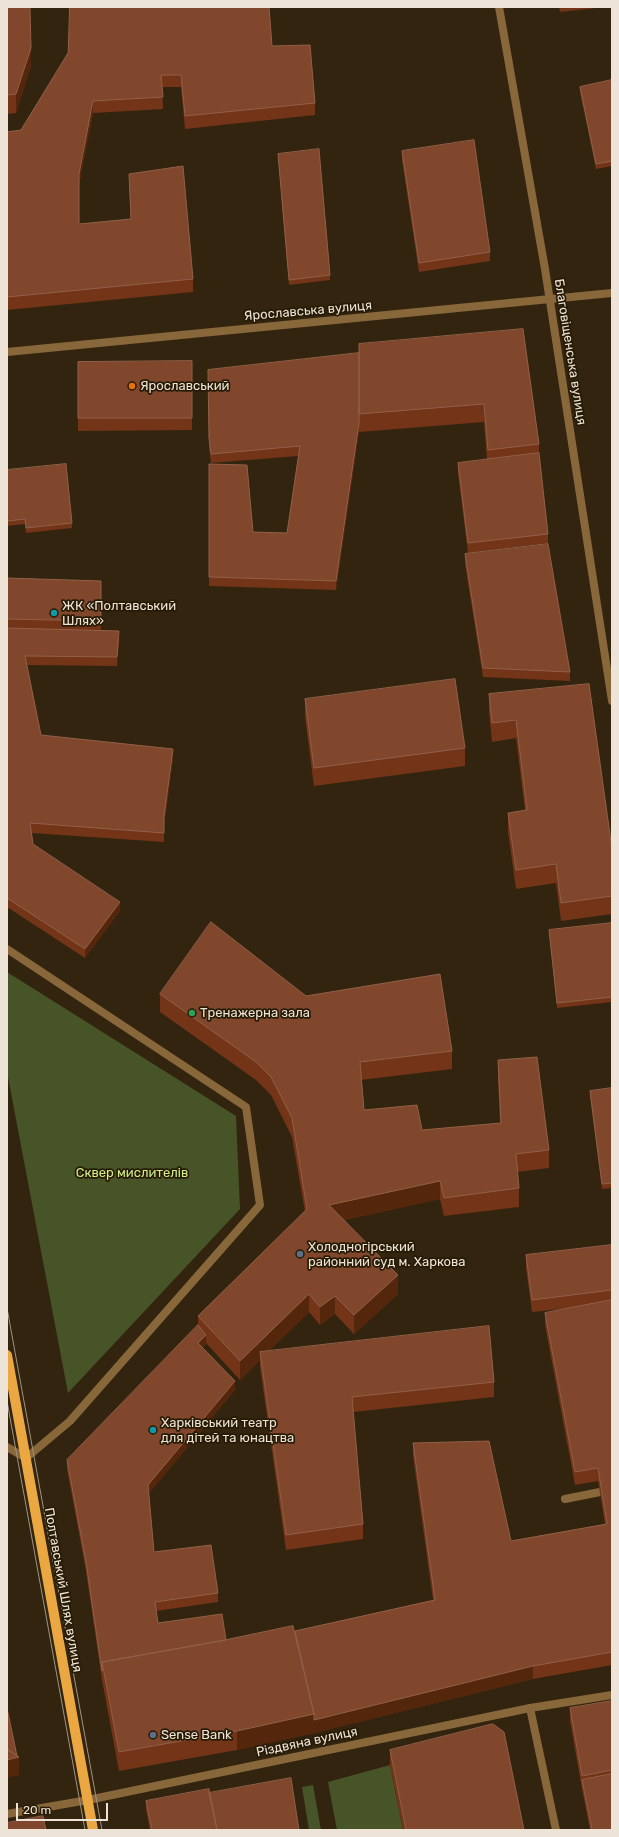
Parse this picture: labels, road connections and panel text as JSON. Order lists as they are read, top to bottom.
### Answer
{
  "streets": {
    "main road": ["Полтавський Шлях вулиця"],
    "street": ["Ярославська вулиця", "Благовіщенська вулиця", "Різдвяна вулиця"]
  },
  "crossings": [
    ["Ярославська вулиця", "Благовіщенська вулиця"],
    ["Полтавський Шлях вулиця", "Різдвяна вулиця"]
  ],
  "parks": ["Сквер мислителів"],
  "places": [
    "Ярославський",
    "ЖК «Полтавський Шлях»",
    "Тренажерна зала",
    "Холодногірський районний суд м. Харкова",
    "Харківський театр для дітей та юнацтва",
    "Sense Bank"
  ],
  "scale_bar": "20 m"
}
